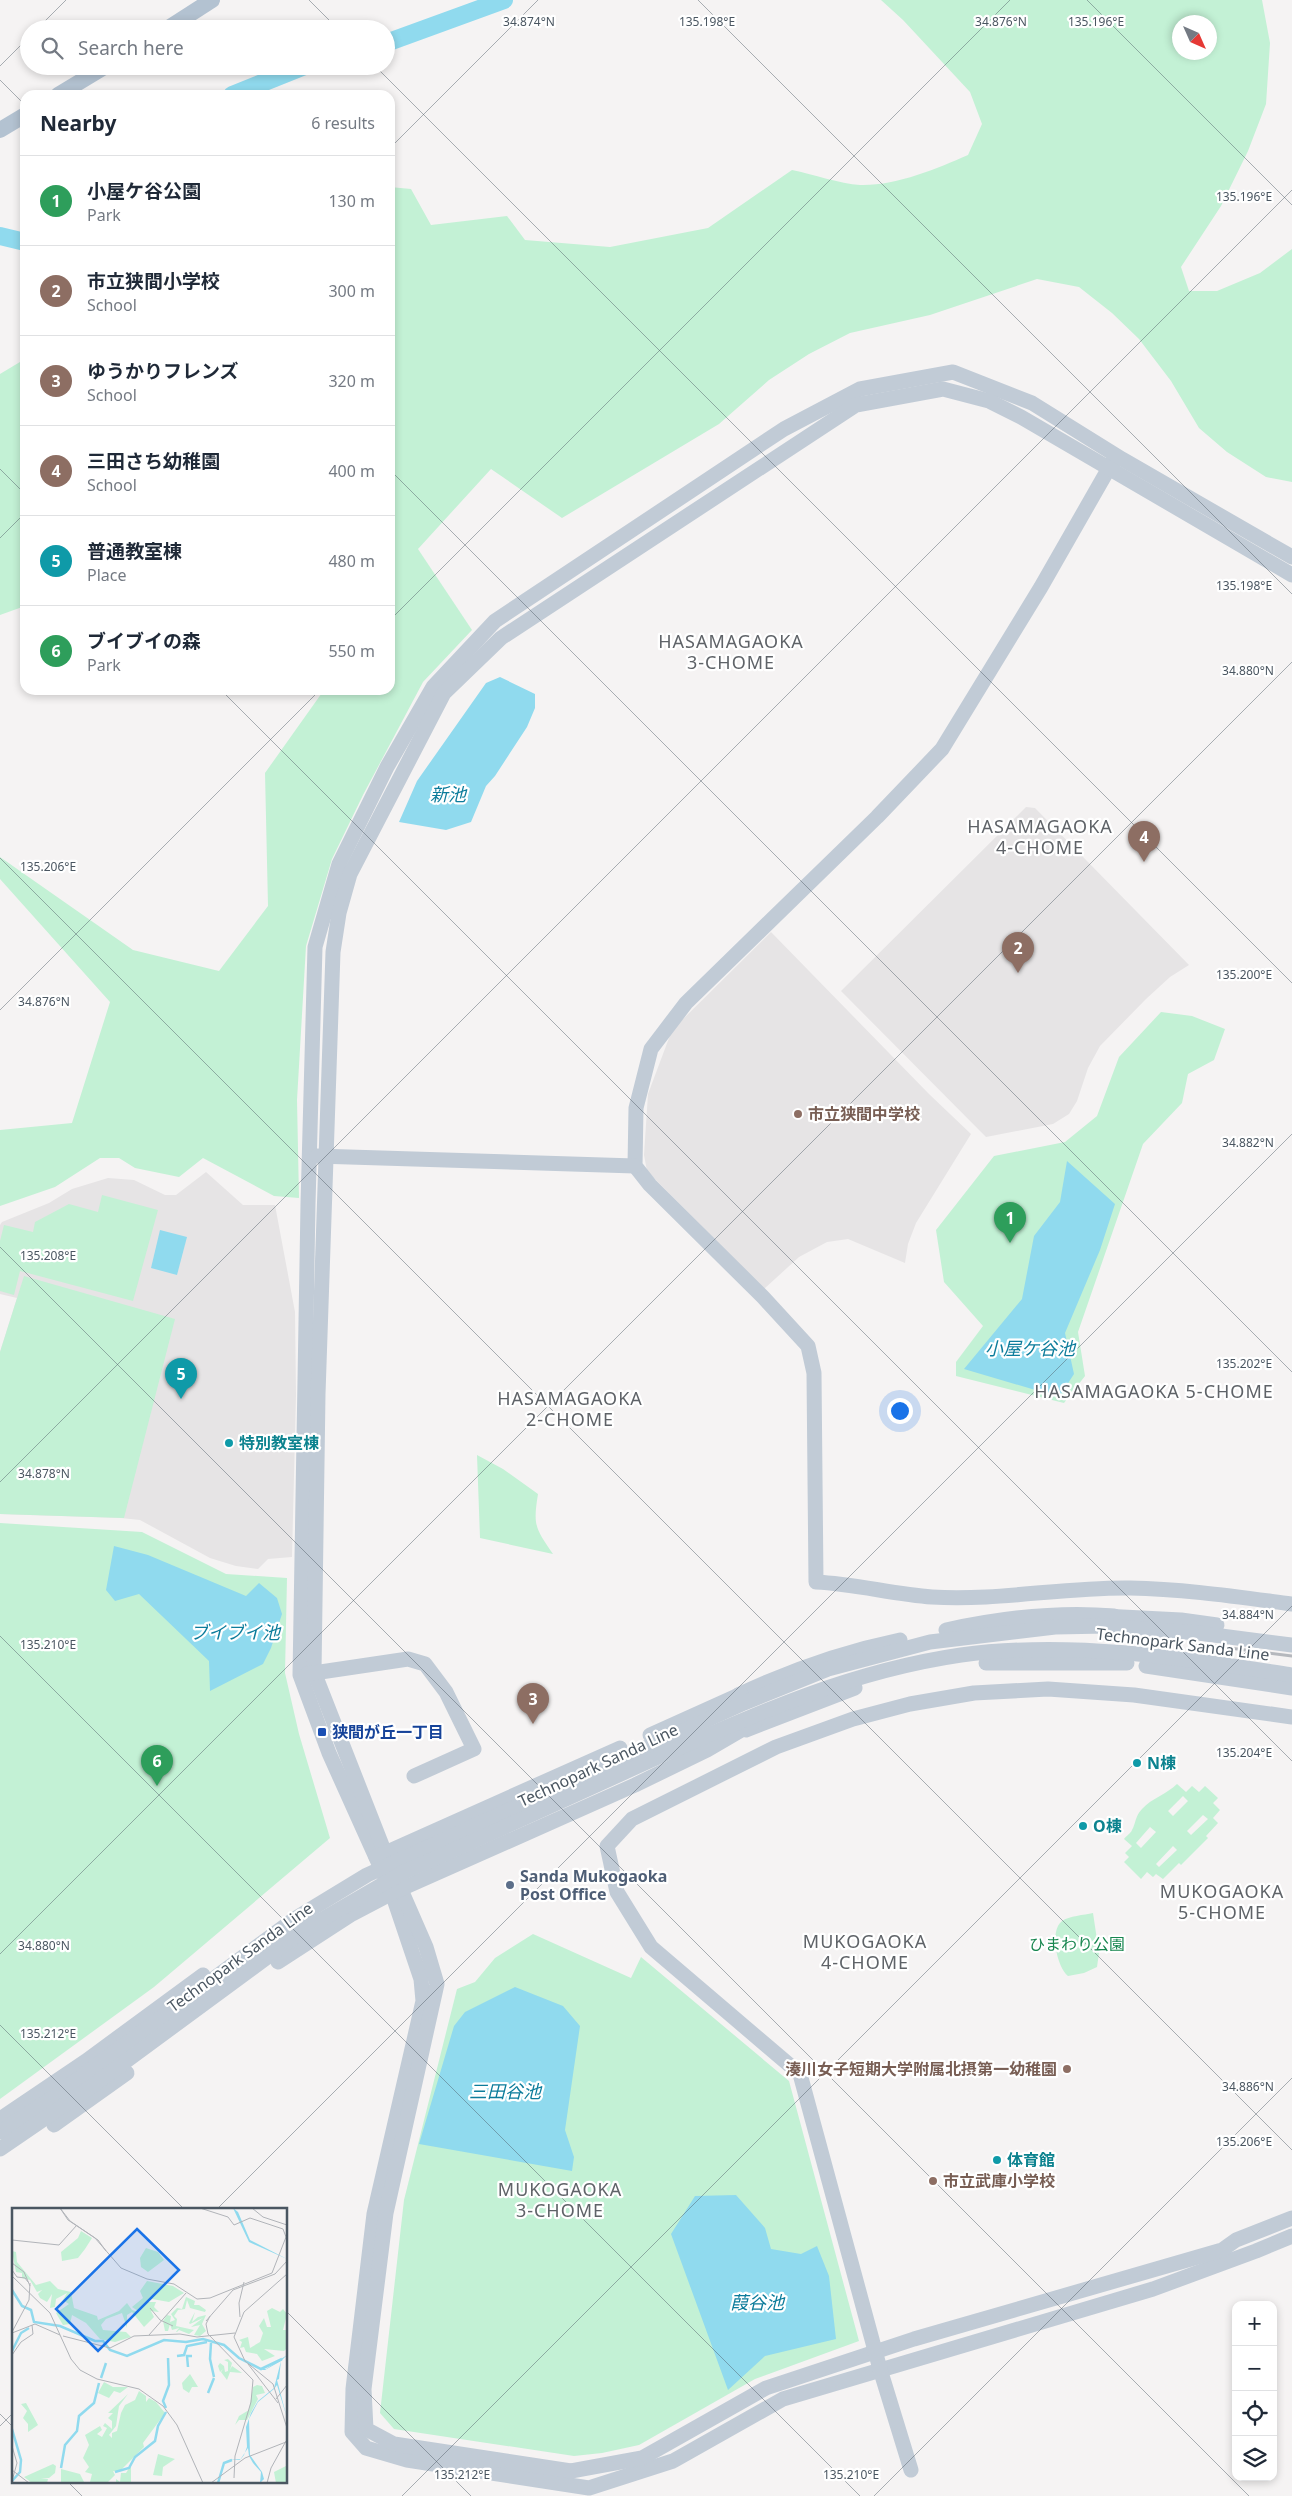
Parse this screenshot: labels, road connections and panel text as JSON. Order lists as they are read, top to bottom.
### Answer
{
  "streets": {
    "street": ["Technopark Sanda Line"]
  },
  "districts": [
    "HASAMAGAOKA 3-CHOME",
    "HASAMAGAOKA 4-CHOME",
    "HASAMAGAOKA 5-CHOME",
    "HASAMAGAOKA 2-CHOME",
    "MUKOGAOKA 5-CHOME",
    "MUKOGAOKA 4-CHOME",
    "MUKOGAOKA 3-CHOME"
  ],
  "water": [
    "新池",
    "小屋ケ谷池",
    "ブイブイ池",
    "三田谷池",
    "葭谷池"
  ],
  "parks": ["ひまわり公園"],
  "places": {
    "other": [
      "市立狭間中学校",
      "特別教室棟",
      "N棟",
      "O棟",
      "Sanda Mukogaoka Post Office",
      "湊川女子短期大学附属北摂第一幼稚園",
      "体育館",
      "市立武庫小学校"
    ],
    "transit": ["狭間が丘一丁目"]
  },
  "north": "bottom right",
  "page": {
    "search": "Search here",
    "heading": ["Nearby", "6 results"],
    "list": [
      {
        "mark": "1",
        "name": "小屋ケ谷公園",
        "note": "Park",
        "value": "130 m"
      },
      {
        "mark": "2",
        "name": "市立狭間小学校",
        "note": "School",
        "value": "300 m"
      },
      {
        "mark": "3",
        "name": "ゆうかりフレンズ",
        "note": "School",
        "value": "320 m"
      },
      {
        "mark": "4",
        "name": "三田さち幼稚園",
        "note": "School",
        "value": "400 m"
      },
      {
        "mark": "5",
        "name": "普通教室棟",
        "note": "Place",
        "value": "480 m"
      },
      {
        "mark": "6",
        "name": "ブイブイの森",
        "note": "Park",
        "value": "550 m"
      }
    ],
    "pins": [
      "4",
      "2",
      "1",
      "5",
      "3",
      "6"
    ],
    "map_buttons": ["+", "−"]
  },
  "coordinates": [
    "34.874°N",
    "135.198°E",
    "34.876°N",
    "135.196°E",
    "34.880°N",
    "135.206°E",
    "135.200°E",
    "34.882°N",
    "135.208°E",
    "135.202°E",
    "34.878°N",
    "34.884°N",
    "135.210°E",
    "135.204°E",
    "135.212°E",
    "34.886°N"
  ]
}
